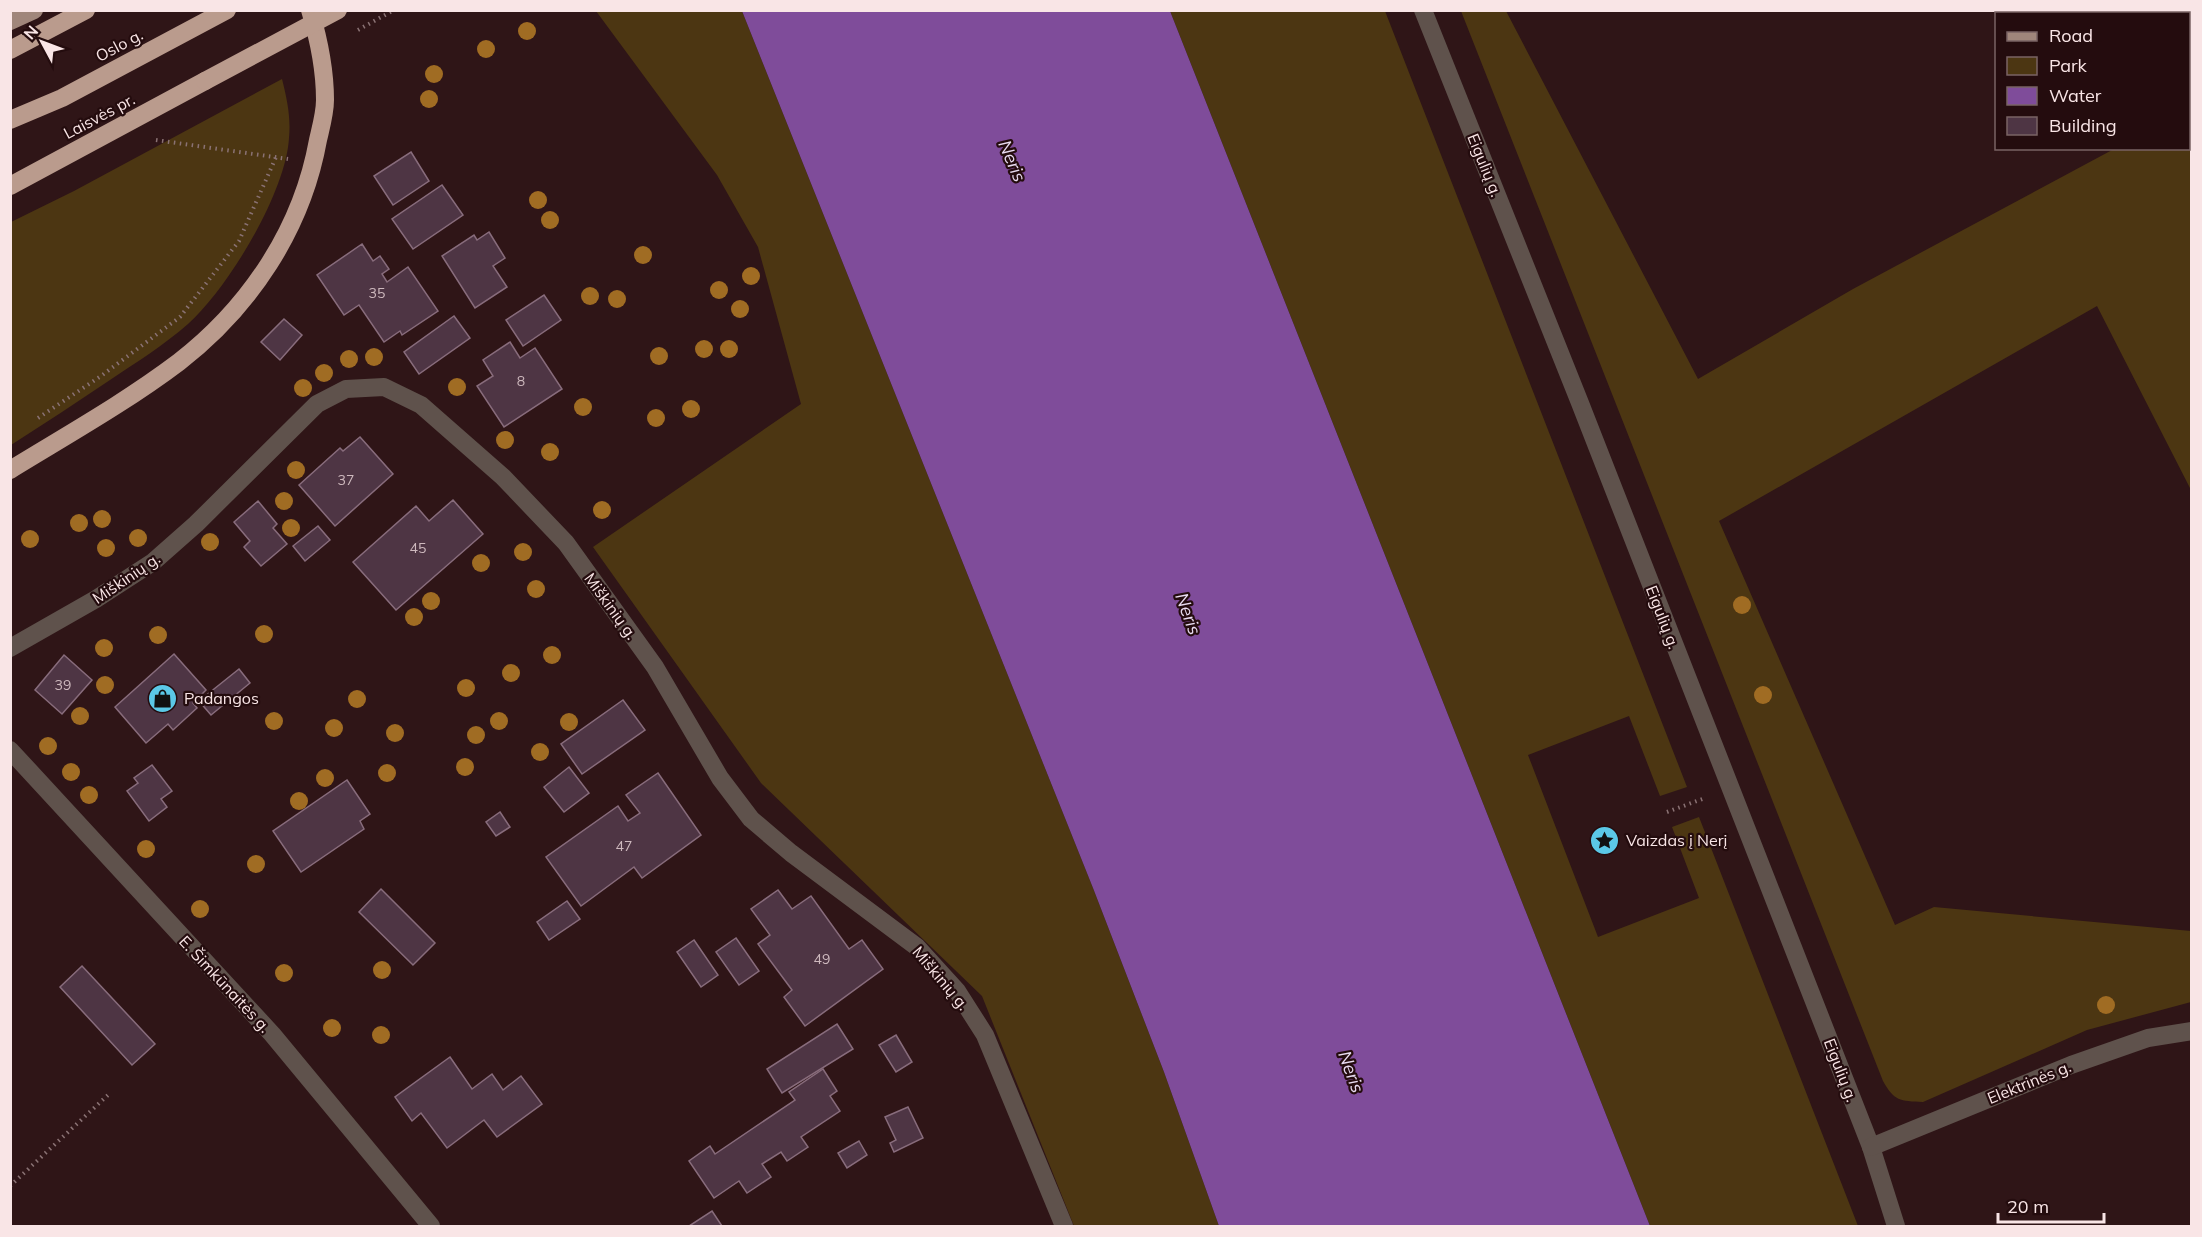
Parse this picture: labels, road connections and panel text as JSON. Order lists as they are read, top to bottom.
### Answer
{
  "streets": {
    "highway": ["Oslo g.", "Laisvės pr."],
    "street": [
      "Eigulių g.",
      "Miškinių g.",
      "E. Šimkūnaitės g.",
      "Elektrinės g."
    ]
  },
  "crossings": [
    ["Eigulių g.", "Elektrinės g."]
  ],
  "water": ["Neris"],
  "places": {
    "shop": ["Padangos"],
    "place": ["Vaizdas į Nerį"]
  },
  "house_numbers": [
    "35",
    "8",
    "37",
    "45",
    "39",
    "47",
    "49"
  ],
  "legend": [
    "Road",
    "Park",
    "Water",
    "Building"
  ],
  "scale_bar": "20 m",
  "north": "top left"
}
